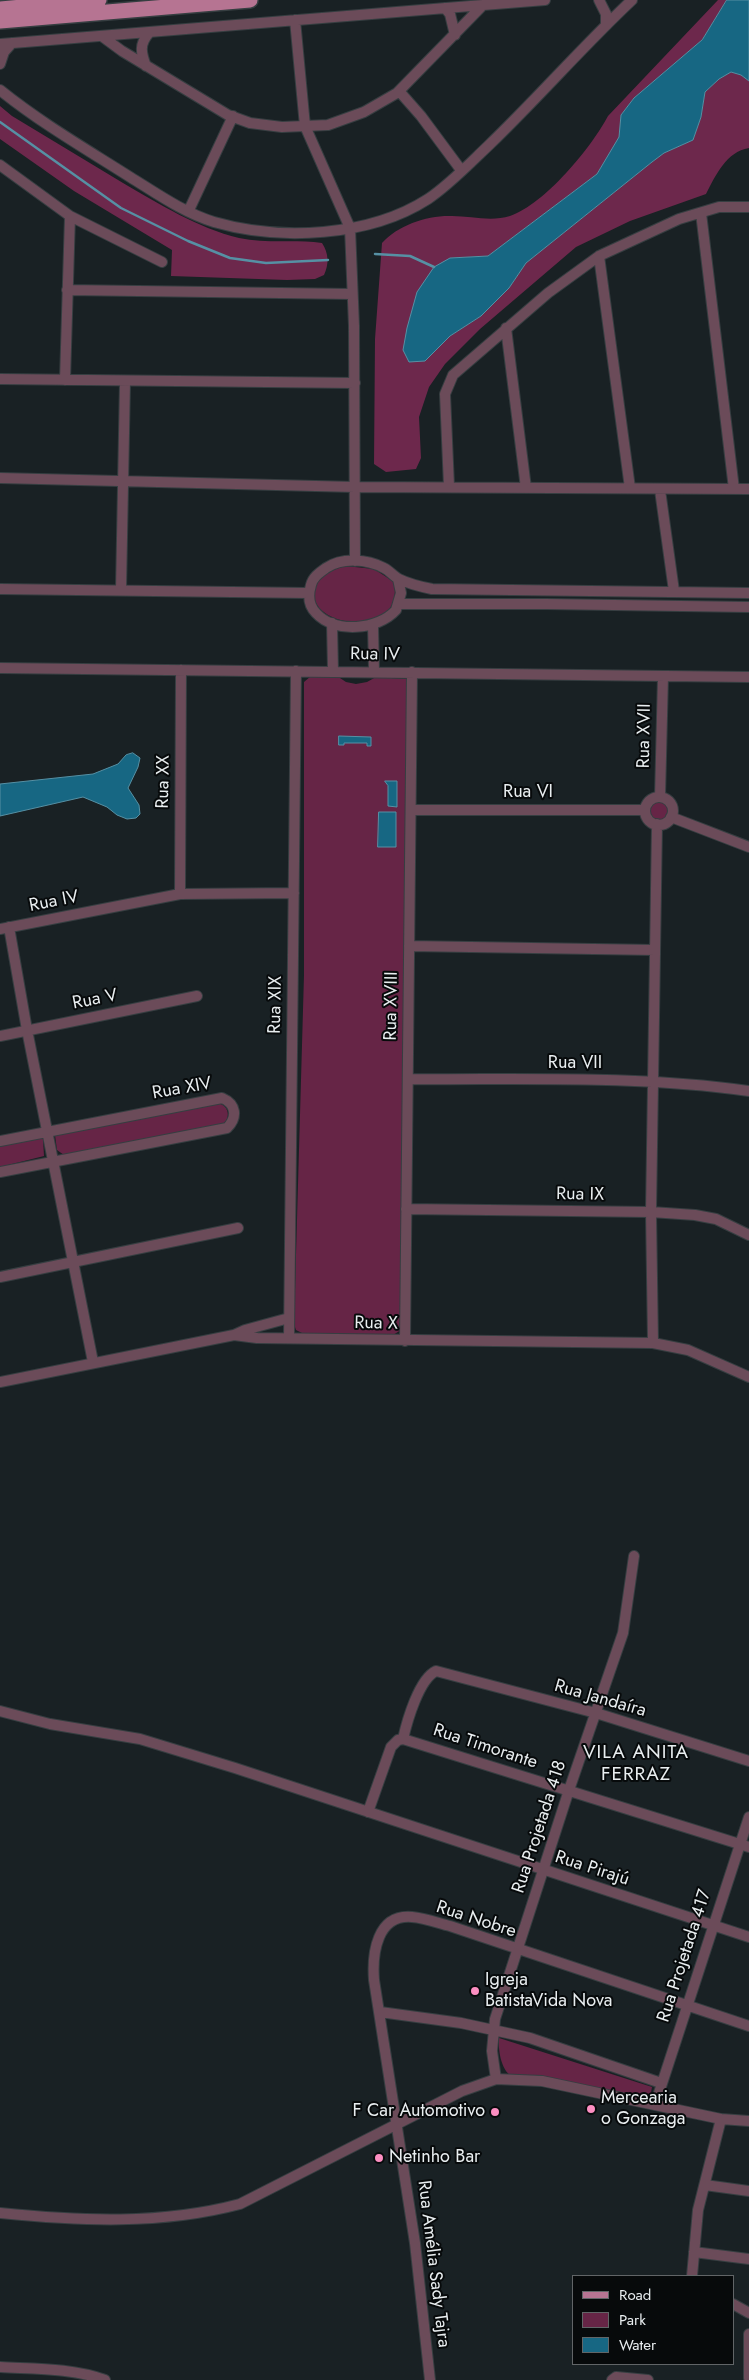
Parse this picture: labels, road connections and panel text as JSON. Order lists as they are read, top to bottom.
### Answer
{
  "streets": {
    "street": [
      "Rua IV",
      "Rua XVII",
      "Rua XX",
      "Rua VI",
      "Rua V",
      "Rua XIX",
      "Rua XVIII",
      "Rua VII",
      "Rua XIV",
      "Rua IX",
      "Rua X",
      "Rua Jandaíra",
      "Rua Timorante",
      "Rua Projetada 418",
      "Rua Pirajú",
      "Rua Nobre",
      "Rua Projetada 417",
      "Rua Amélia Sady Tajra"
    ]
  },
  "crossings": [
    ["Rua IV", "Rua XVII"],
    ["Rua IV", "Rua XX"],
    ["Rua IV", "Rua XIX"],
    ["Rua IV", "Rua XVIII"],
    ["Rua XVII", "Rua VI"],
    ["Rua VI", "Rua XVIII"],
    ["Rua XIX", "Rua X"],
    ["Rua XVIII", "Rua VII"],
    ["Rua XVIII", "Rua IX"],
    ["Rua XVIII", "Rua X"],
    ["Rua Jandaíra", "Rua Timorante"],
    ["Rua Jandaíra", "Rua Projetada 418"],
    ["Rua Timorante", "Rua Projetada 418"],
    ["Rua Timorante", "Rua Projetada 417"],
    ["Rua Projetada 418", "Rua Pirajú"],
    ["Rua Projetada 418", "Rua Nobre"],
    ["Rua Pirajú", "Rua Projetada 417"],
    ["Rua Nobre", "Rua Projetada 417"],
    ["Rua Nobre", "Rua Amélia Sady Tajra"]
  ],
  "districts": ["VILA ANITA FERRAZ"],
  "places": [
    "Igreja BatistaVida Nova",
    "Mercearia o Gonzaga",
    "F Car Automotivo",
    "Netinho Bar"
  ],
  "legend": ["Road", "Park", "Water"]
}
